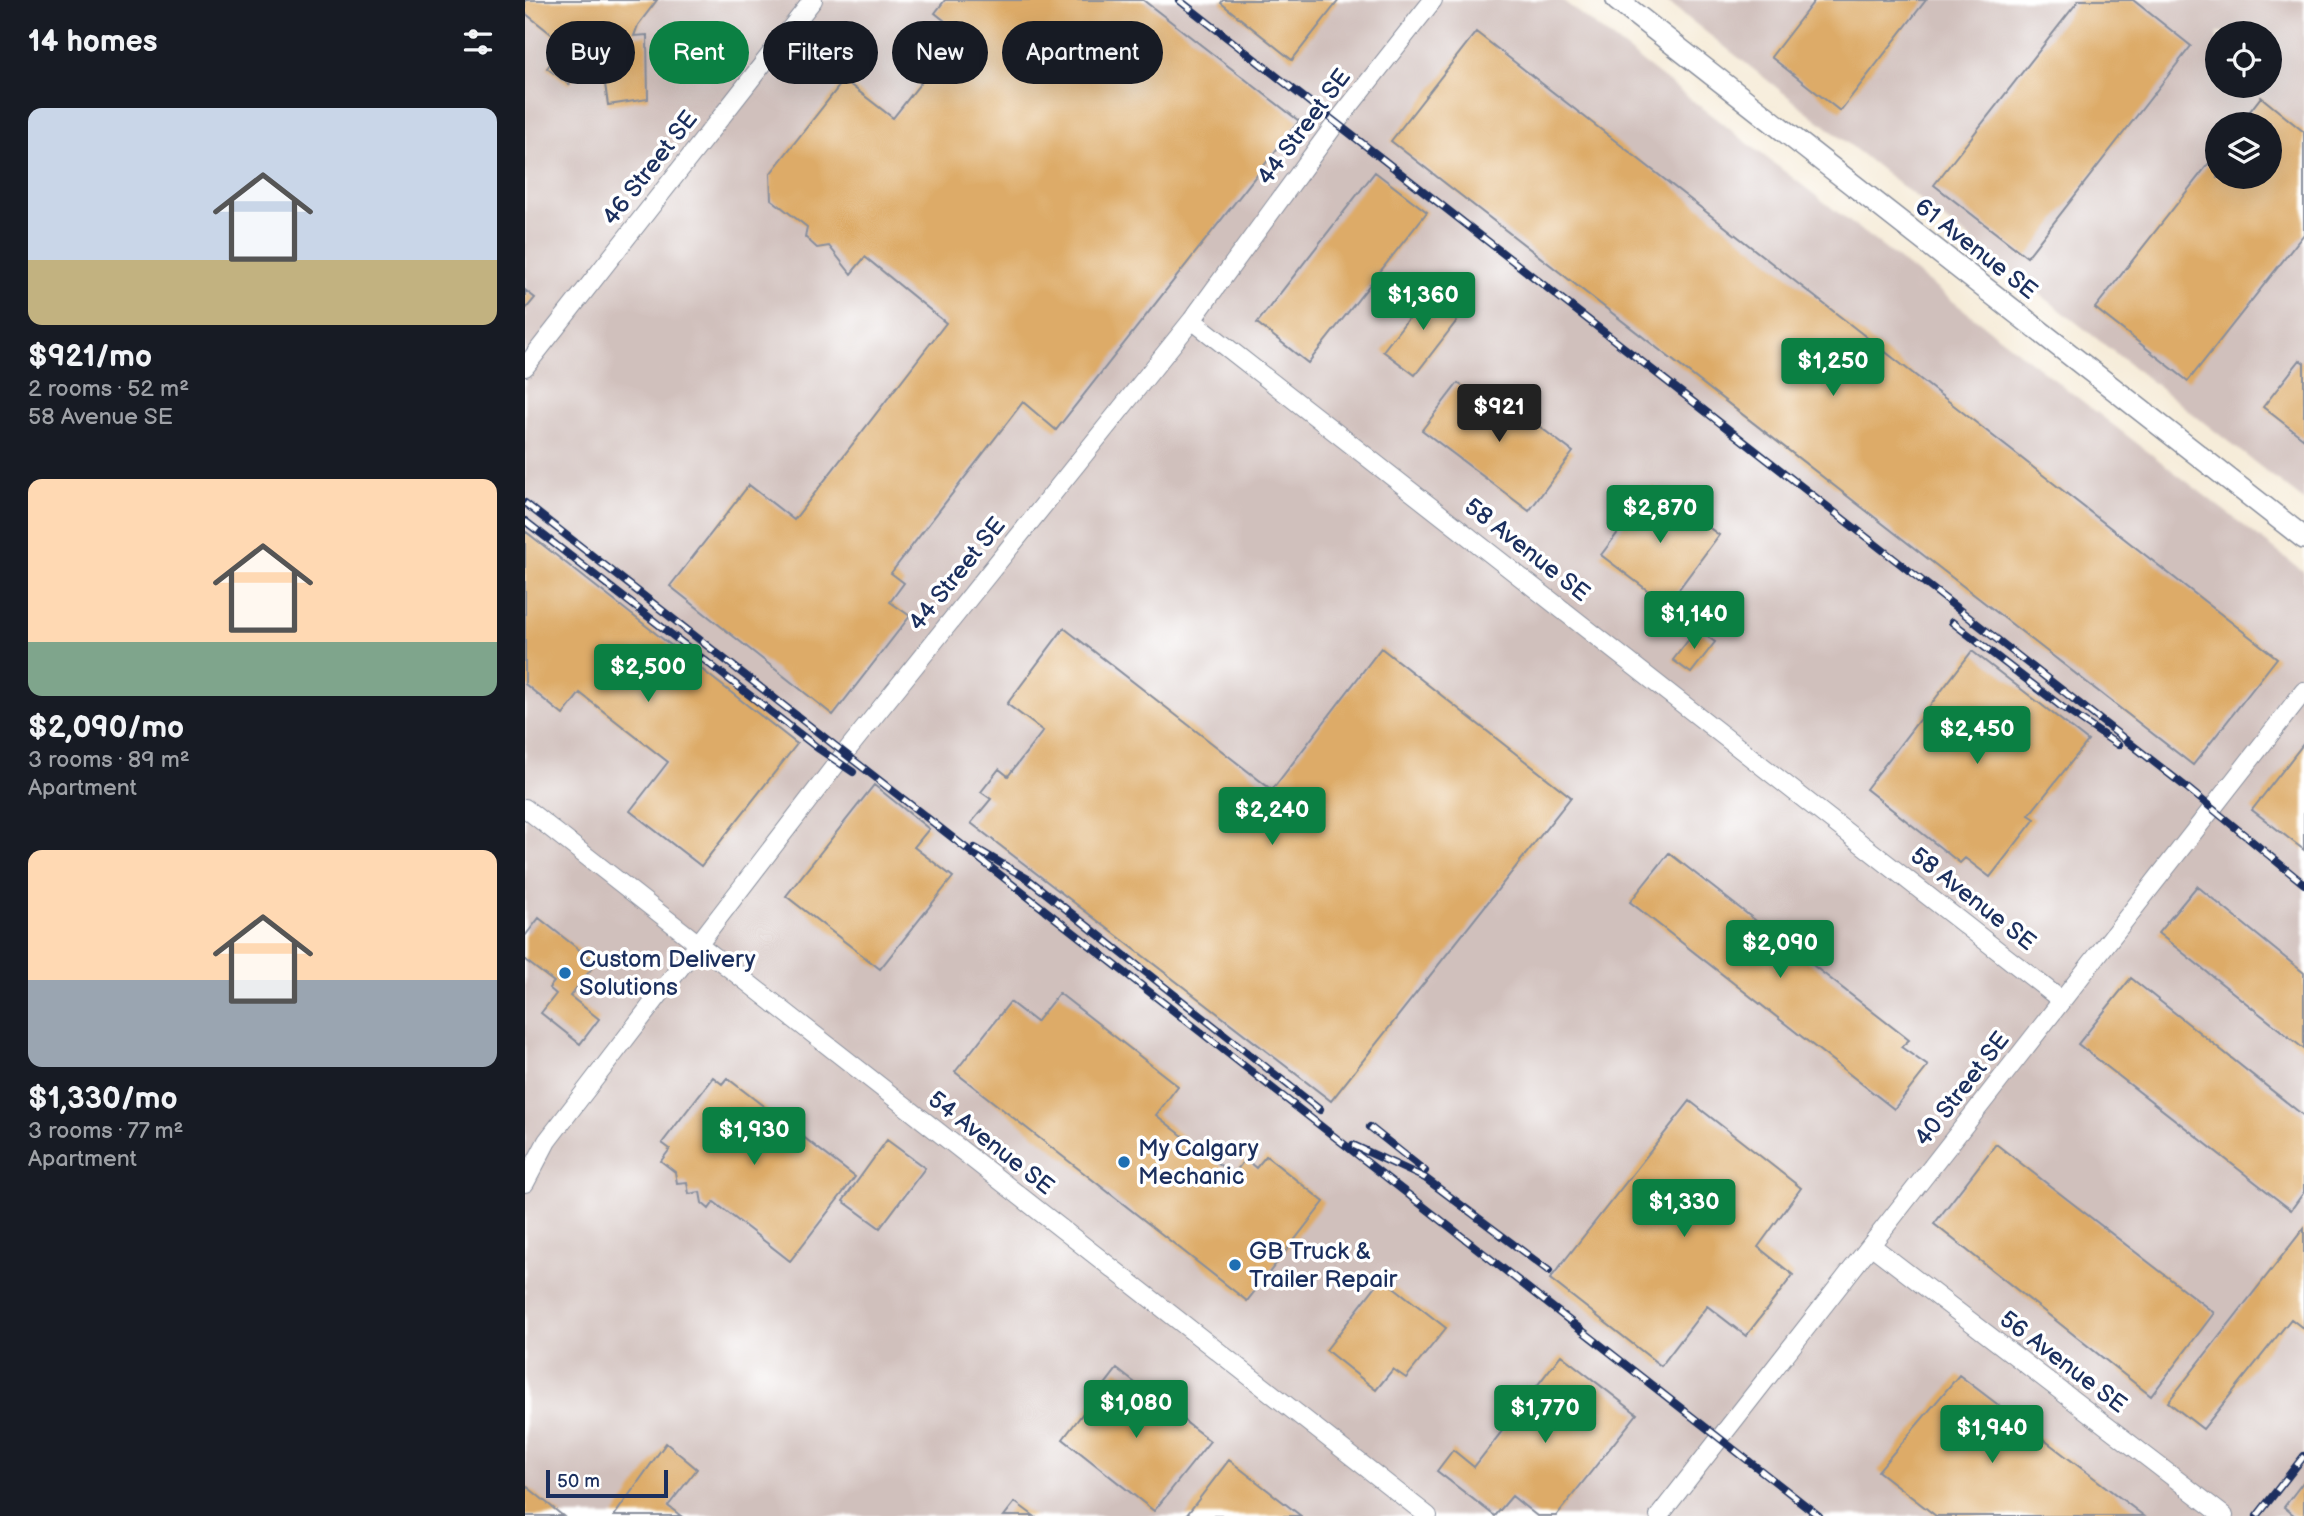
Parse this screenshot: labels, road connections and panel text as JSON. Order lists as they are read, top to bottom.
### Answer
{
  "streets": {
    "street": [
      "44 Street SE",
      "46 Street SE",
      "61 Avenue SE",
      "58 Avenue SE",
      "40 Street SE",
      "54 Avenue SE",
      "56 Avenue SE"
    ]
  },
  "crossings": [
    ["44 Street SE", "58 Avenue SE"],
    ["44 Street SE", "54 Avenue SE"],
    ["58 Avenue SE", "40 Street SE"],
    ["40 Street SE", "56 Avenue SE"]
  ],
  "places": ["Custom Delivery Solutions", "My Calgary Mechanic", "GB Truck & Trailer Repair"],
  "scale_bar": "50 m",
  "page": {
    "heading": "14 homes",
    "chip": [
      "Buy",
      "Rent",
      "Filters",
      "New",
      "Apartment"
    ],
    "list": [
      {
        "name": "$921/mo",
        "note": "2 rooms · 52 m² · 58 Avenue SE"
      },
      {
        "name": "$2,090/mo",
        "note": "3 rooms · 89 m² · Apartment"
      },
      {
        "name": "$1,330/mo",
        "note": "3 rooms · 77 m² · Apartment"
      }
    ],
    "price": [
      "$1,360",
      "$1,250",
      "$921",
      "$2,870",
      "$1,140",
      "$2,500",
      "$2,450",
      "$2,240",
      "$2,090",
      "$1,930",
      "$1,330",
      "$1,080",
      "$1,770",
      "$1,940"
    ],
    "scale": "50 m"
  }
}
